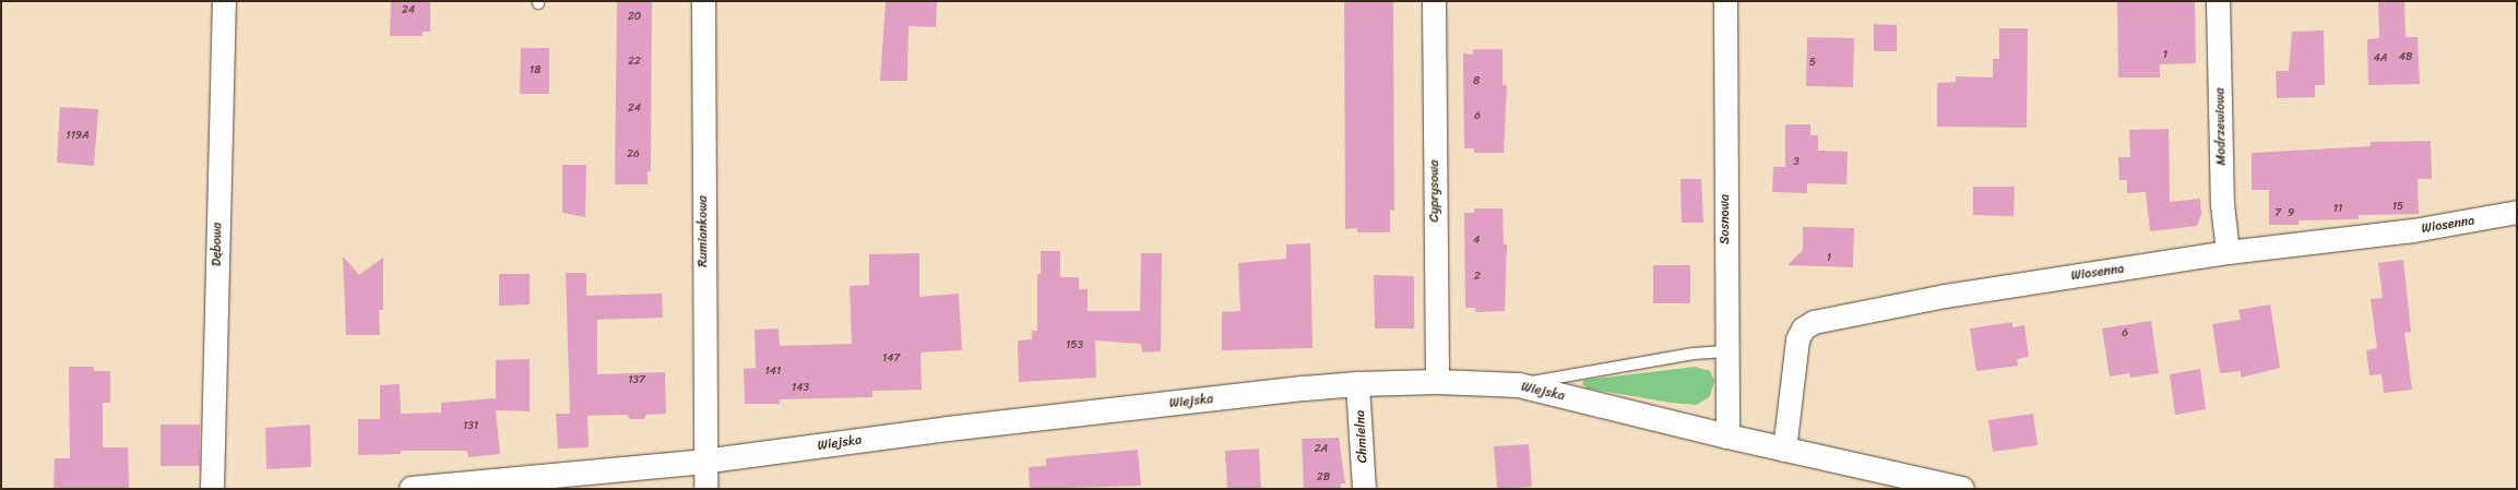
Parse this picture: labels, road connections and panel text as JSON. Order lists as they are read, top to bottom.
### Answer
{
  "streets": {
    "street": [
      "Modrzewiowa",
      "Cyprysowa",
      "Sosnowa",
      "Wiosenna",
      "Rumiankowa",
      "Dębowa",
      "Wiejska",
      "Chmielna"
    ]
  },
  "crossings": [
    ["Modrzewiowa", "Wiosenna"],
    ["Cyprysowa", "Wiejska"],
    ["Sosnowa", "Wiejska"],
    ["Wiosenna", "Wiejska"],
    ["Rumiankowa", "Wiejska"],
    ["Wiejska", "Chmielna"]
  ],
  "house_numbers": [
    "24",
    "20",
    "1",
    "4B",
    "4A",
    "22",
    "5",
    "18",
    "8",
    "24",
    "6",
    "119A",
    "26",
    "3",
    "15",
    "11",
    "7",
    "9",
    "4",
    "1",
    "2",
    "6",
    "153",
    "147",
    "141",
    "137",
    "143",
    "131",
    "2A",
    "2B"
  ]
}
